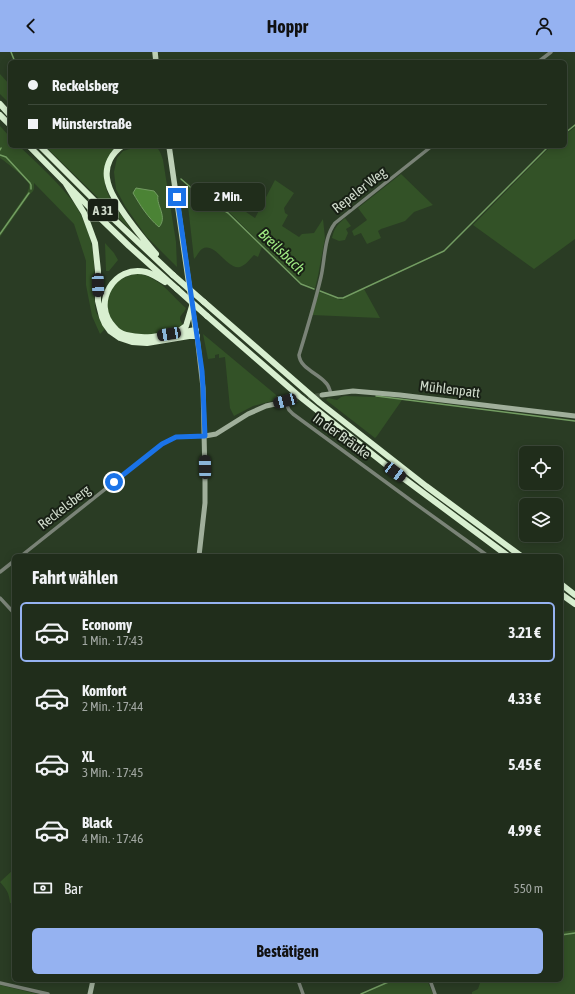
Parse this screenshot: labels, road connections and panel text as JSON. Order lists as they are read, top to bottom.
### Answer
{
  "streets": {
    "highway": ["A 31"],
    "street": [
      "Repeler Weg",
      "Mühlenpatt",
      "In der Bräuke",
      "Reckelsberg"
    ]
  },
  "crossings": [
    ["Repeler Weg", "Mühlenpatt"]
  ],
  "water": ["Breilsbach"],
  "page": {
    "header": "Hoppr",
    "banner": ["Reckelsberg", "Münsterstraße"],
    "bubble": "2 Min.",
    "heading": "Fahrt wählen",
    "list": [
      {
        "name": "Economy",
        "note": "1 Min. · 17:43",
        "value": "3.21 €"
      },
      {
        "name": "Komfort",
        "note": "2 Min. · 17:44",
        "value": "4.33 €"
      },
      {
        "name": "XL",
        "note": "3 Min. · 17:45",
        "value": "5.45 €"
      },
      {
        "name": "Black",
        "note": "4 Min. · 17:46",
        "value": "4.99 €"
      }
    ],
    "pay": ["Bar", "550 m"],
    "buttons": "Bestätigen"
  }
}
